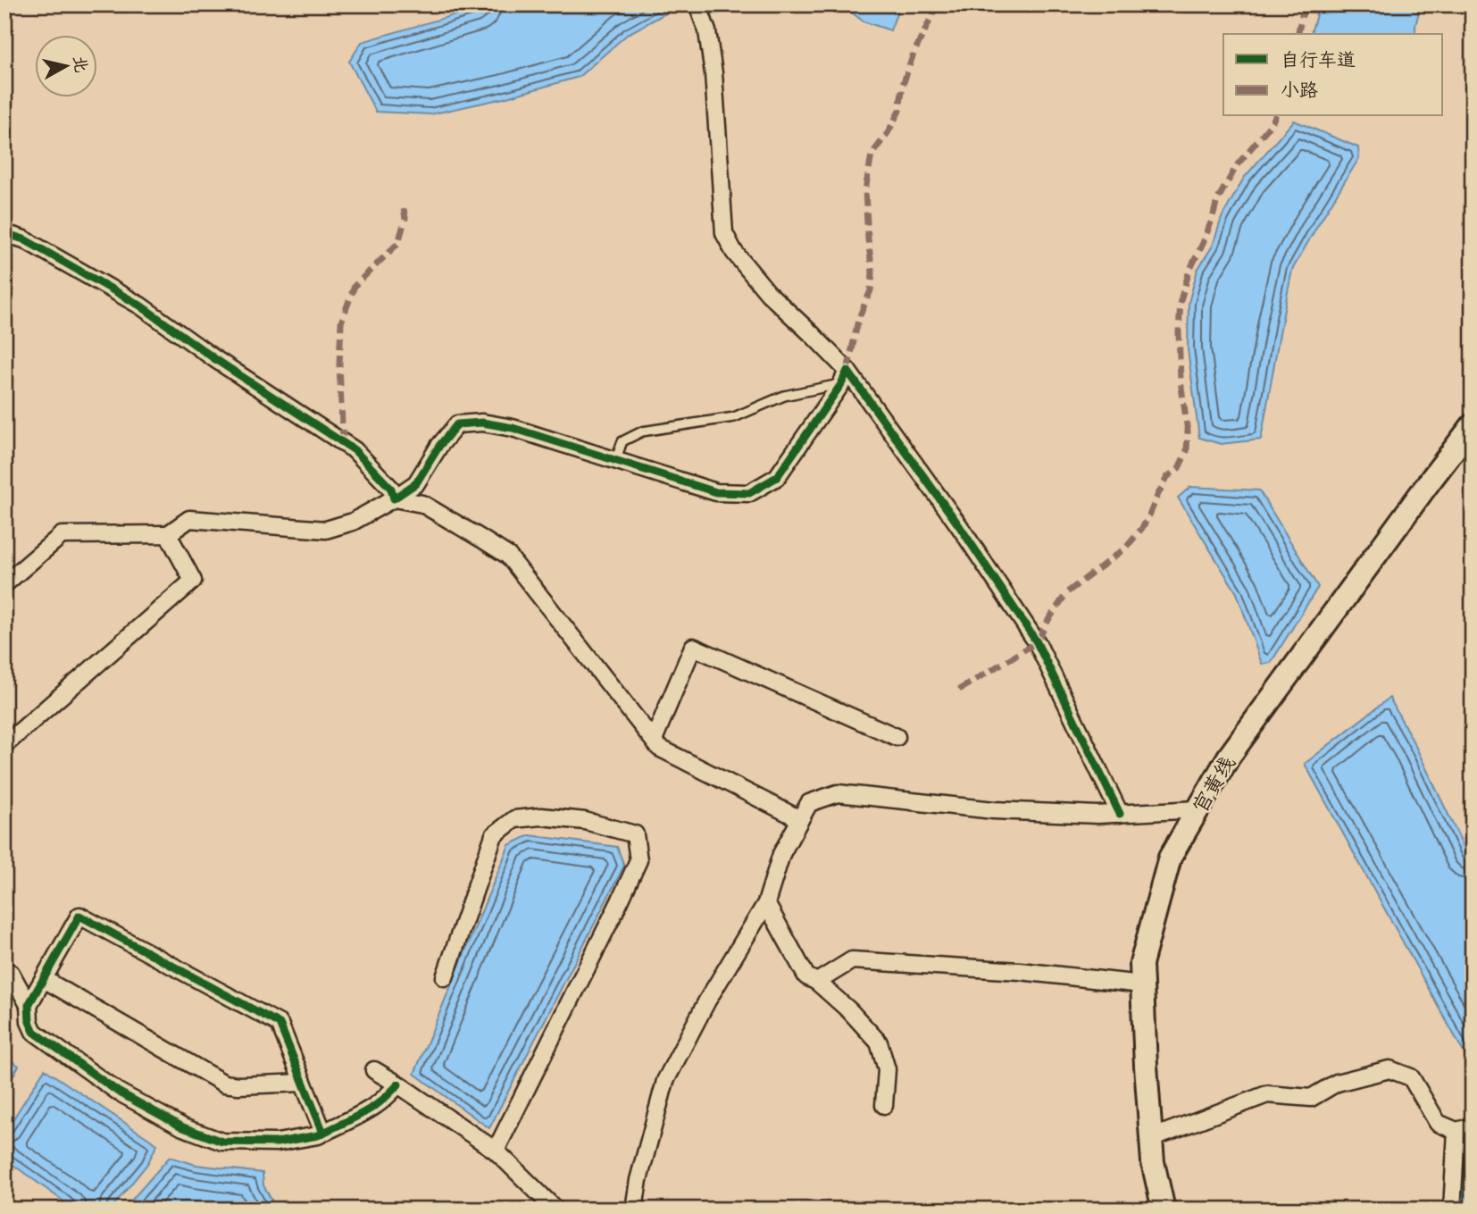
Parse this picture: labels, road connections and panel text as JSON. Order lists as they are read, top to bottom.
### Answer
{
  "streets": {
    "street": ["官黄线"]
  },
  "legend": ["自行车道", "小路"],
  "north": "right"
}
